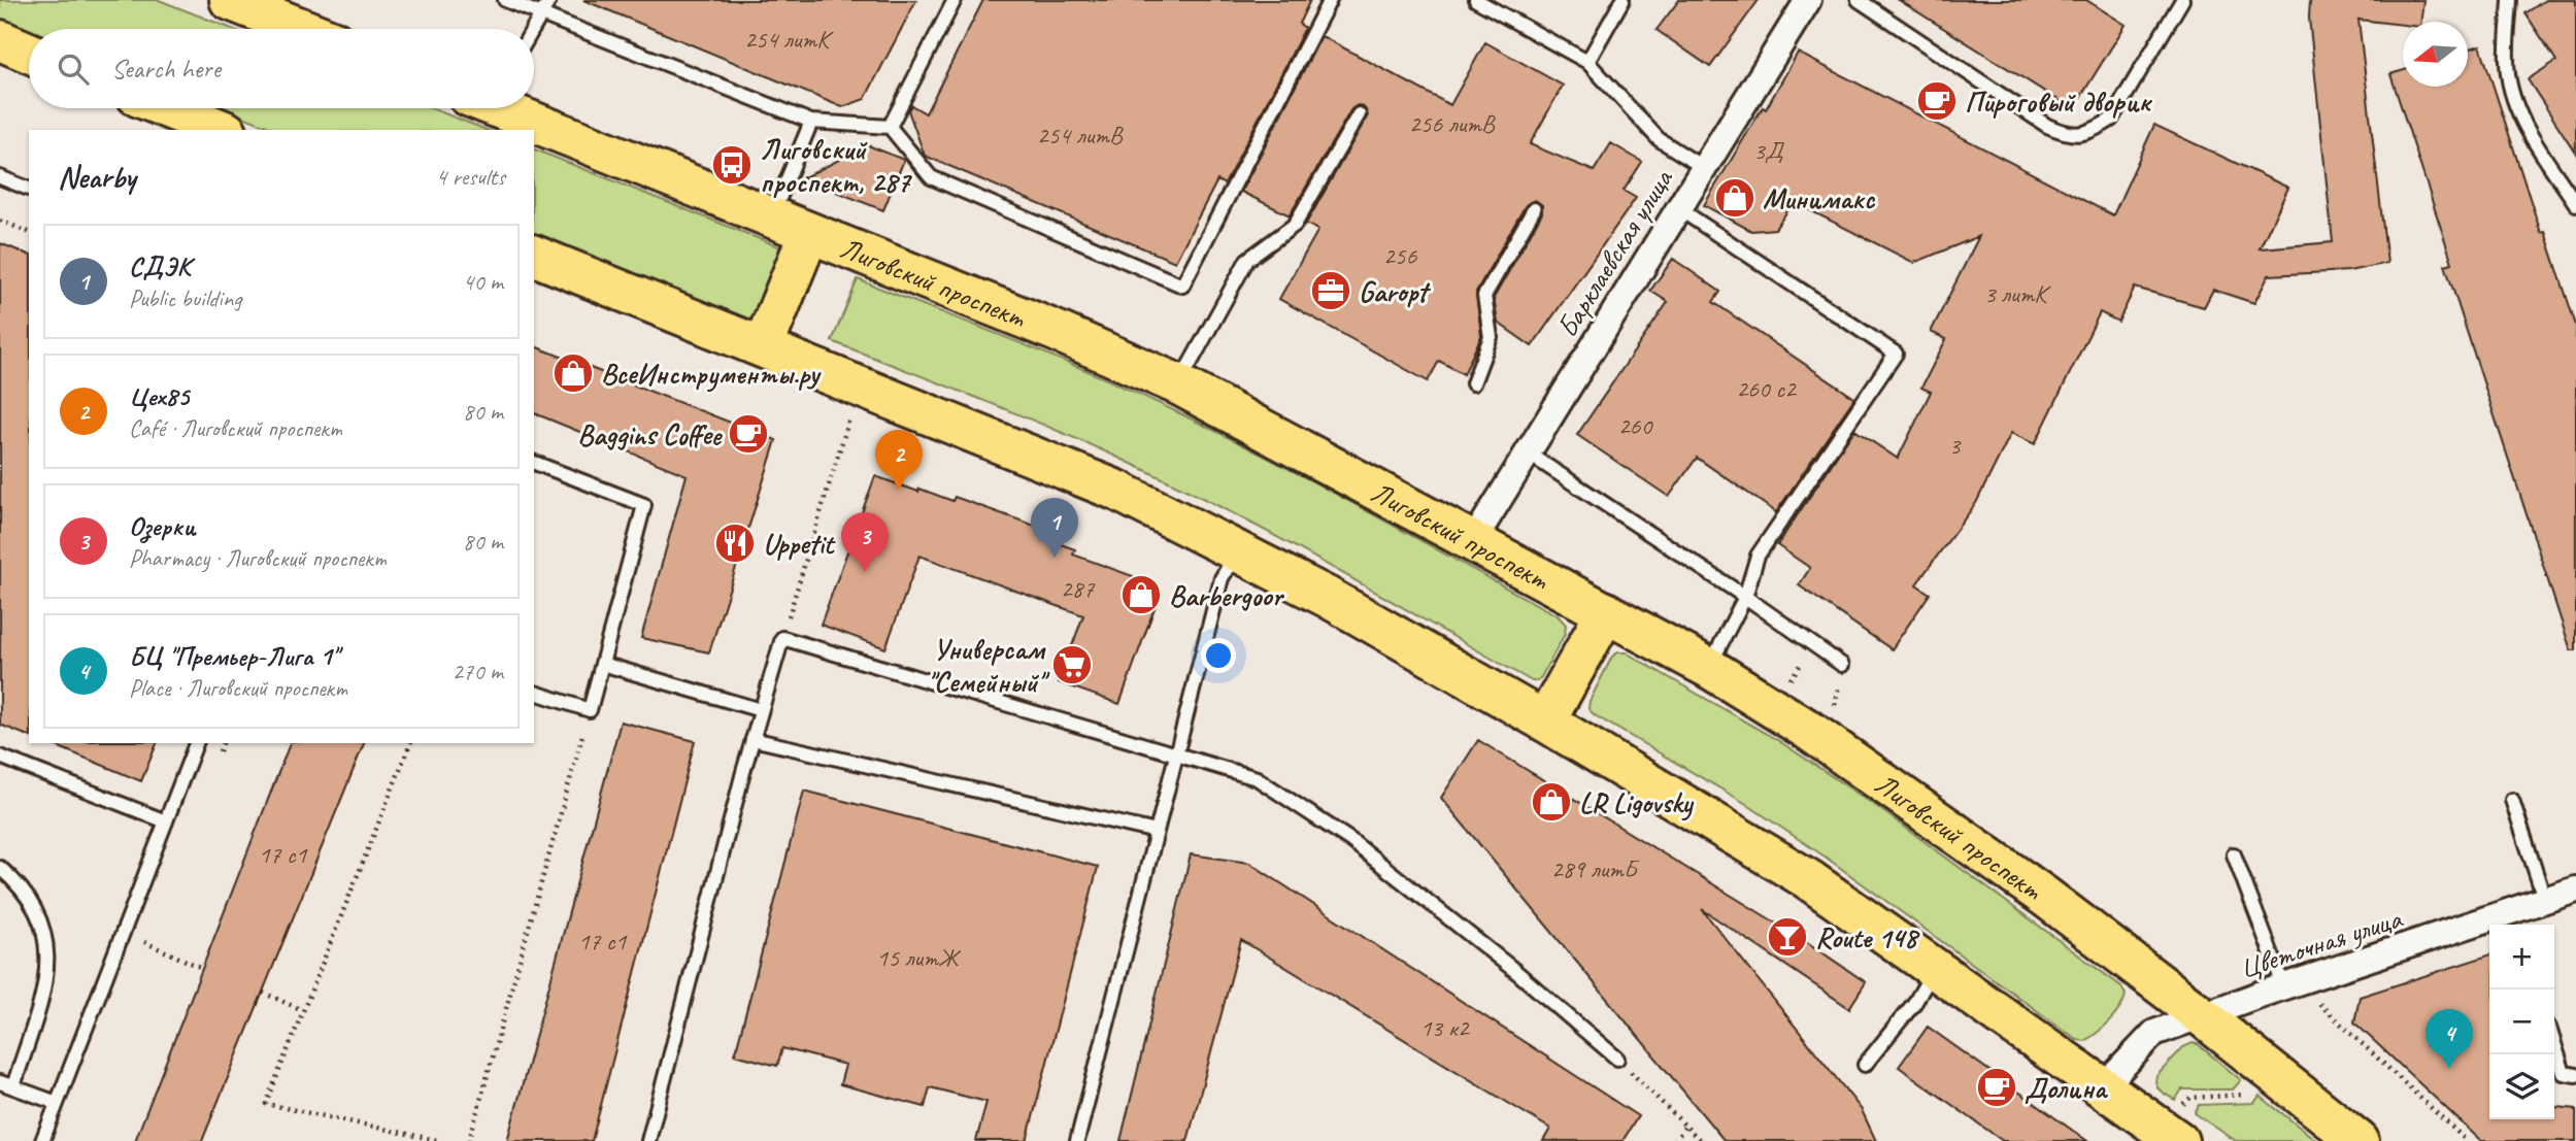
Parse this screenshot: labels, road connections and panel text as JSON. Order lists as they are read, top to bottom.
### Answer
{
  "streets": {
    "main road": ["Лиговский проспект"],
    "street": ["Барклаевская улица", "Цветочная улица"]
  },
  "crossings": [
    ["Барклаевская улица", "Лиговский проспект"],
    ["Лиговский проспект", "Цветочная улица"]
  ],
  "places": {
    "cafe": ["Пироговый дворик", "Baggins Coffee", "Долина"],
    "bus stop": ["Лиговский проспект, 287"],
    "shop": [
      "Минимакс",
      "ВсеИнструменты.ру",
      "Barbergoor",
      "LR Ligovsky"
    ],
    "office": ["Garopt"],
    "restaurant": ["Uppetit"],
    "supermarket": ["Универсам \"Семейный\""],
    "bar": ["Route 148"]
  },
  "house_numbers": [
    "254 литК",
    "256 литВ",
    "254 литВ",
    "3Д",
    "256",
    "3 литК",
    "260 с2",
    "260",
    "3",
    "287",
    "17 с1",
    "289 литБ",
    "17 с1",
    "15 литЖ",
    "13 к2"
  ],
  "north": "left",
  "page": {
    "search": "Search here",
    "heading": ["Nearby", "4 results"],
    "list": [
      {
        "mark": "1",
        "name": "СДЭК",
        "note": "Public building",
        "value": "40 m"
      },
      {
        "mark": "2",
        "name": "Цех85",
        "note": "Café · Лиговский проспект",
        "value": "80 m"
      },
      {
        "mark": "3",
        "name": "Озерки",
        "note": "Pharmacy · Лиговский проспект",
        "value": "80 m"
      },
      {
        "mark": "4",
        "name": "БЦ \"Премьер-Лига 1\"",
        "note": "Place · Лиговский проспект",
        "value": "270 m"
      }
    ],
    "pins": [
      "2",
      "1",
      "3",
      "4"
    ],
    "map_buttons": ["+", "−"]
  }
}
